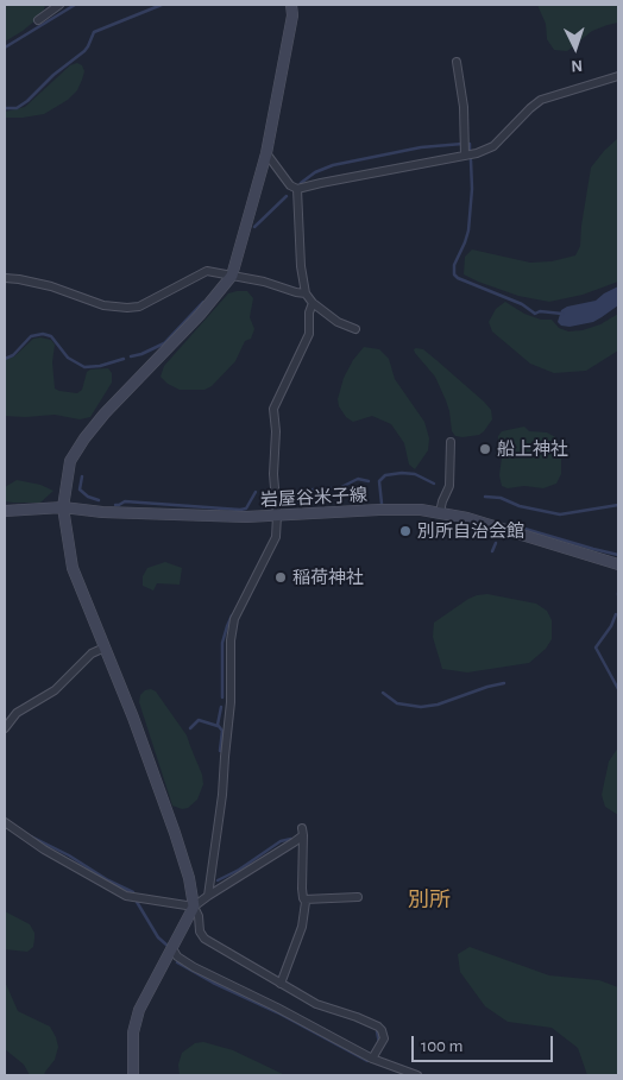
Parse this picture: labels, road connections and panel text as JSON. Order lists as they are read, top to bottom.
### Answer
{
  "streets": {
    "street": ["岩屋谷米子線"]
  },
  "districts": ["別所"],
  "places": ["船上神社", "別所自治会館", "稲荷神社"],
  "scale_bar": "100 m",
  "north": "bottom"
}
